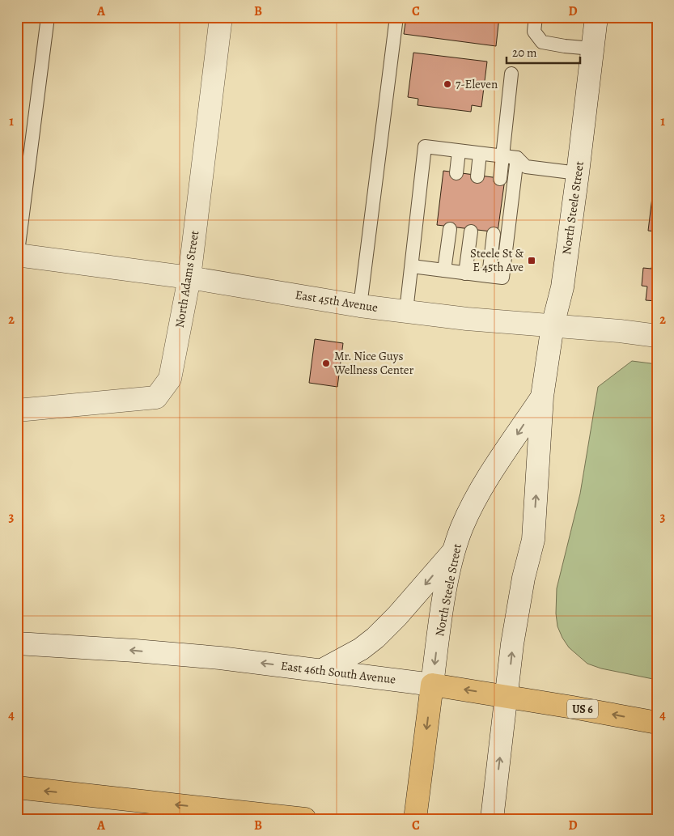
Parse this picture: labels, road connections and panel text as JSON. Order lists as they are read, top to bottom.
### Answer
{
  "streets": {
    "highway": ["East 46th South Avenue", "US 6"],
    "street": ["North Steele Street", "North Adams Street", "East 45th Avenue"]
  },
  "crossings": [
    ["North Steele Street", "East 45th Avenue"],
    ["North Steele Street", "East 46th South Avenue"],
    ["North Adams Street", "East 45th Avenue"]
  ],
  "places": {
    "other": ["7-Eleven", "Mr. Nice Guys Wellness Center"],
    "transit": ["Steele St & E 45th Ave"]
  },
  "scale_bar": "20 m",
  "grid": {
    "columns": [
      "A",
      "B",
      "C",
      "D"
    ],
    "rows": [
      "1",
      "2",
      "3",
      "4"
    ]
  }
}
